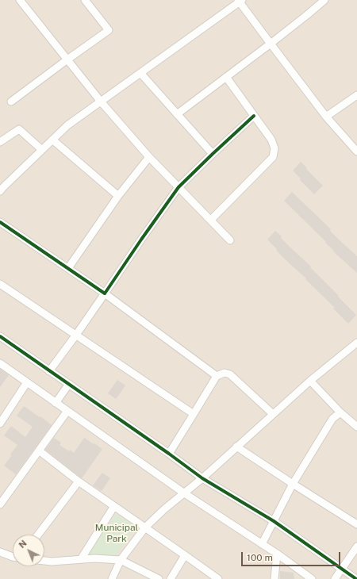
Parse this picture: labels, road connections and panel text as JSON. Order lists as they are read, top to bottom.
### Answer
{
  "parks": ["Municipal Park"],
  "scale_bar": "100 m",
  "north": "top left"
}
